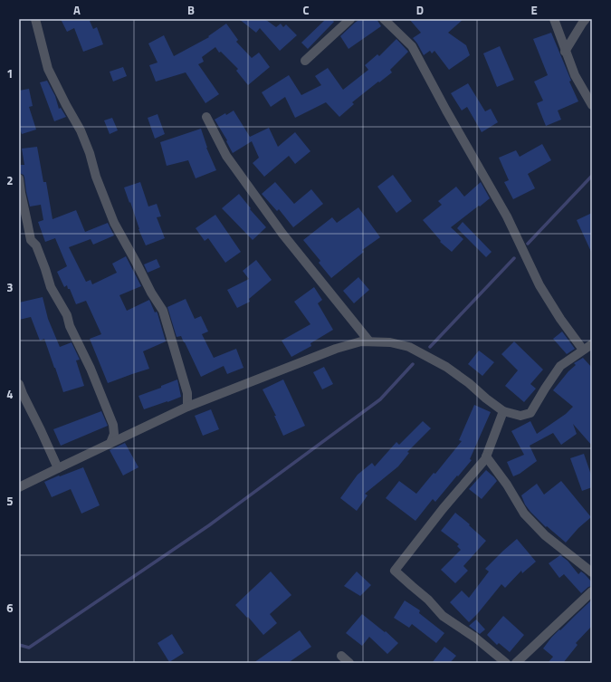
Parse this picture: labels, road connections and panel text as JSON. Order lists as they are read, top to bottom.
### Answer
{
  "grid": {
    "columns": [
      "A",
      "B",
      "C",
      "D",
      "E"
    ],
    "rows": [
      "1",
      "2",
      "3",
      "4",
      "5",
      "6"
    ]
  }
}
